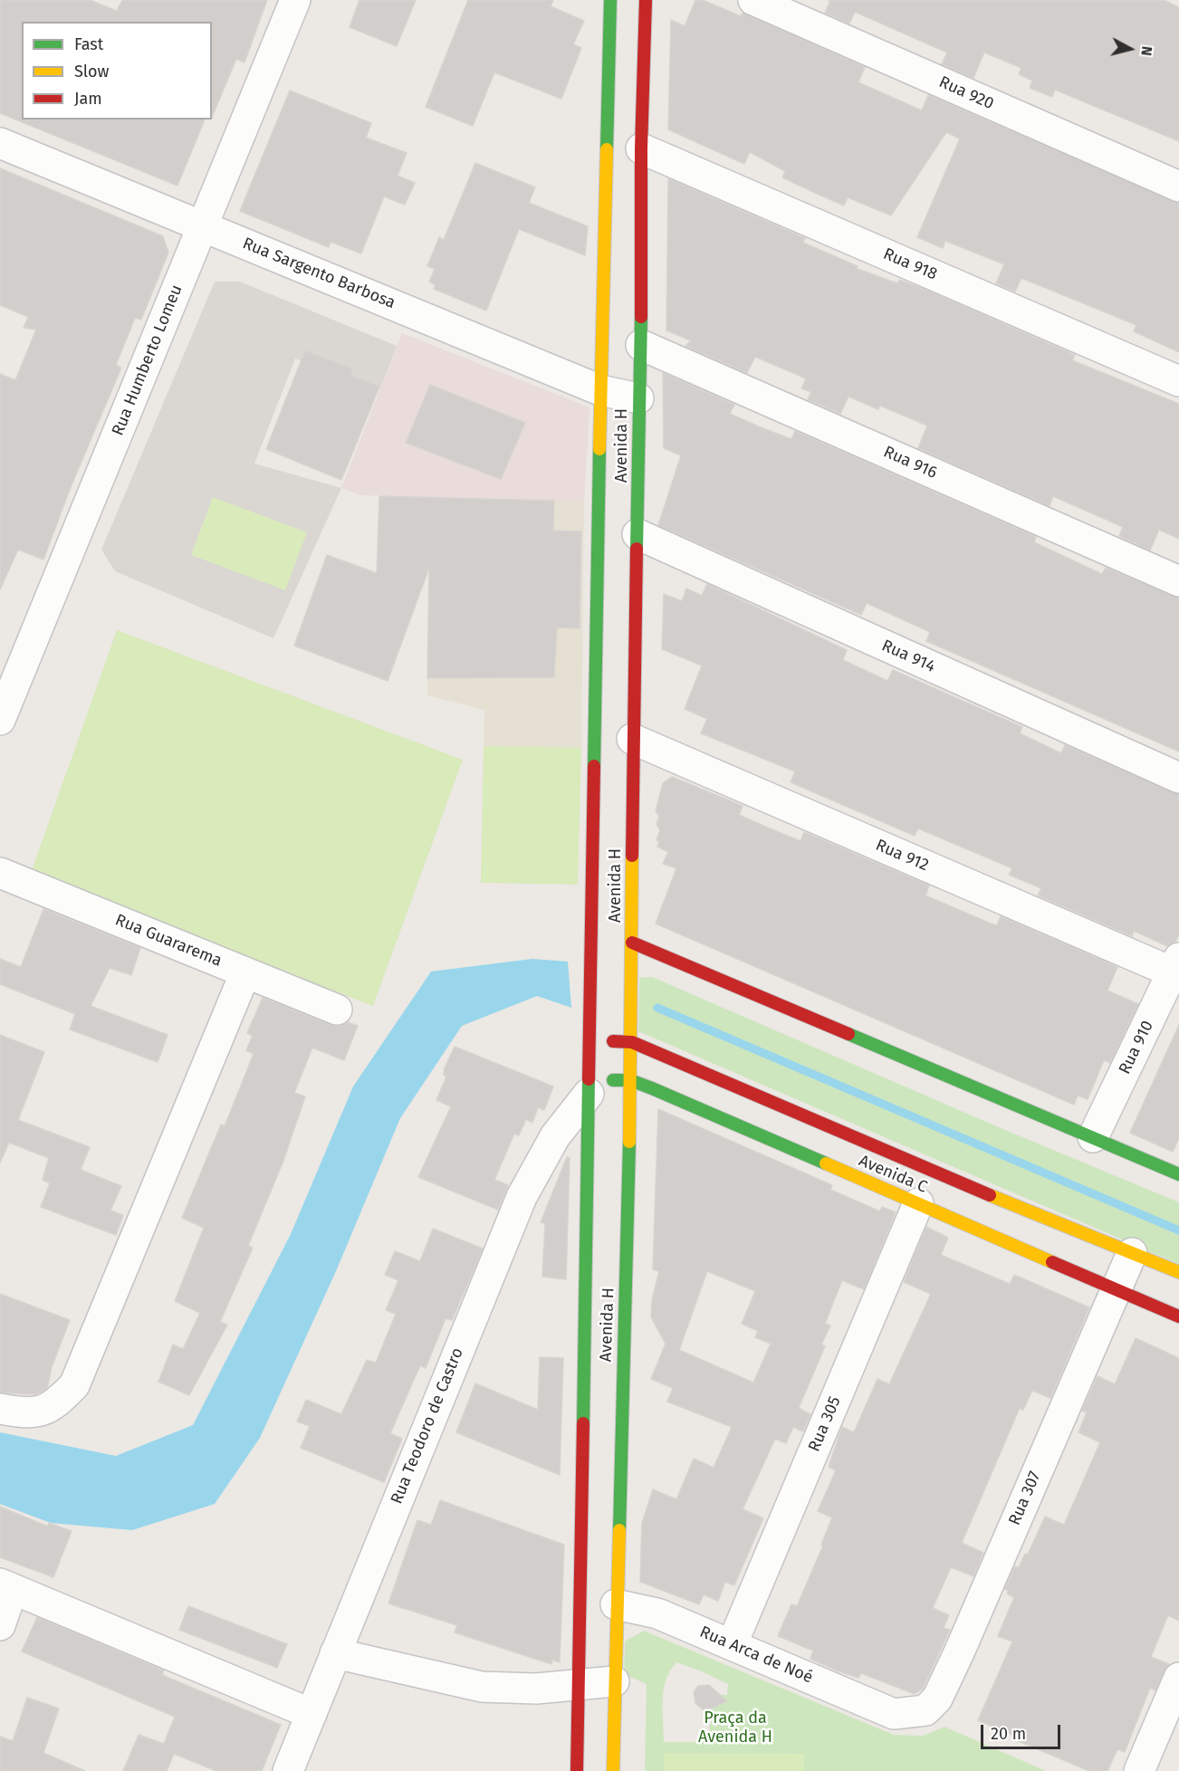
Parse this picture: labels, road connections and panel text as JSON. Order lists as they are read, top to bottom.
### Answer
{
  "streets": {
    "street": [
      "Rua 920",
      "Rua 918",
      "Rua Sargento Barbosa",
      "Rua Humberto Lomeu",
      "Avenida H",
      "Rua 916",
      "Rua 914",
      "Rua 912",
      "Rua Guararema",
      "Rua 910",
      "Avenida C",
      "Rua 305",
      "Rua Teodoro de Castro",
      "Rua 307",
      "Rua Arca de Noé"
    ]
  },
  "crossings": [
    ["Rua 918", "Avenida H"],
    ["Rua Sargento Barbosa", "Rua Humberto Lomeu"],
    ["Rua Sargento Barbosa", "Avenida H"],
    ["Avenida H", "Rua 916"],
    ["Avenida H", "Rua 914"],
    ["Avenida H", "Rua 912"],
    ["Avenida H", "Avenida C"],
    ["Avenida H", "Rua Teodoro de Castro"],
    ["Avenida H", "Rua Arca de Noé"],
    ["Rua 912", "Rua 910"],
    ["Avenida C", "Rua 305"],
    ["Avenida C", "Rua Teodoro de Castro"],
    ["Avenida C", "Rua 307"],
    ["Rua 305", "Rua Arca de Noé"],
    ["Rua 307", "Rua Arca de Noé"]
  ],
  "parks": ["Praça da Avenida H"],
  "legend": ["Fast", "Slow", "Jam"],
  "scale_bar": "20 m",
  "north": "right"
}
